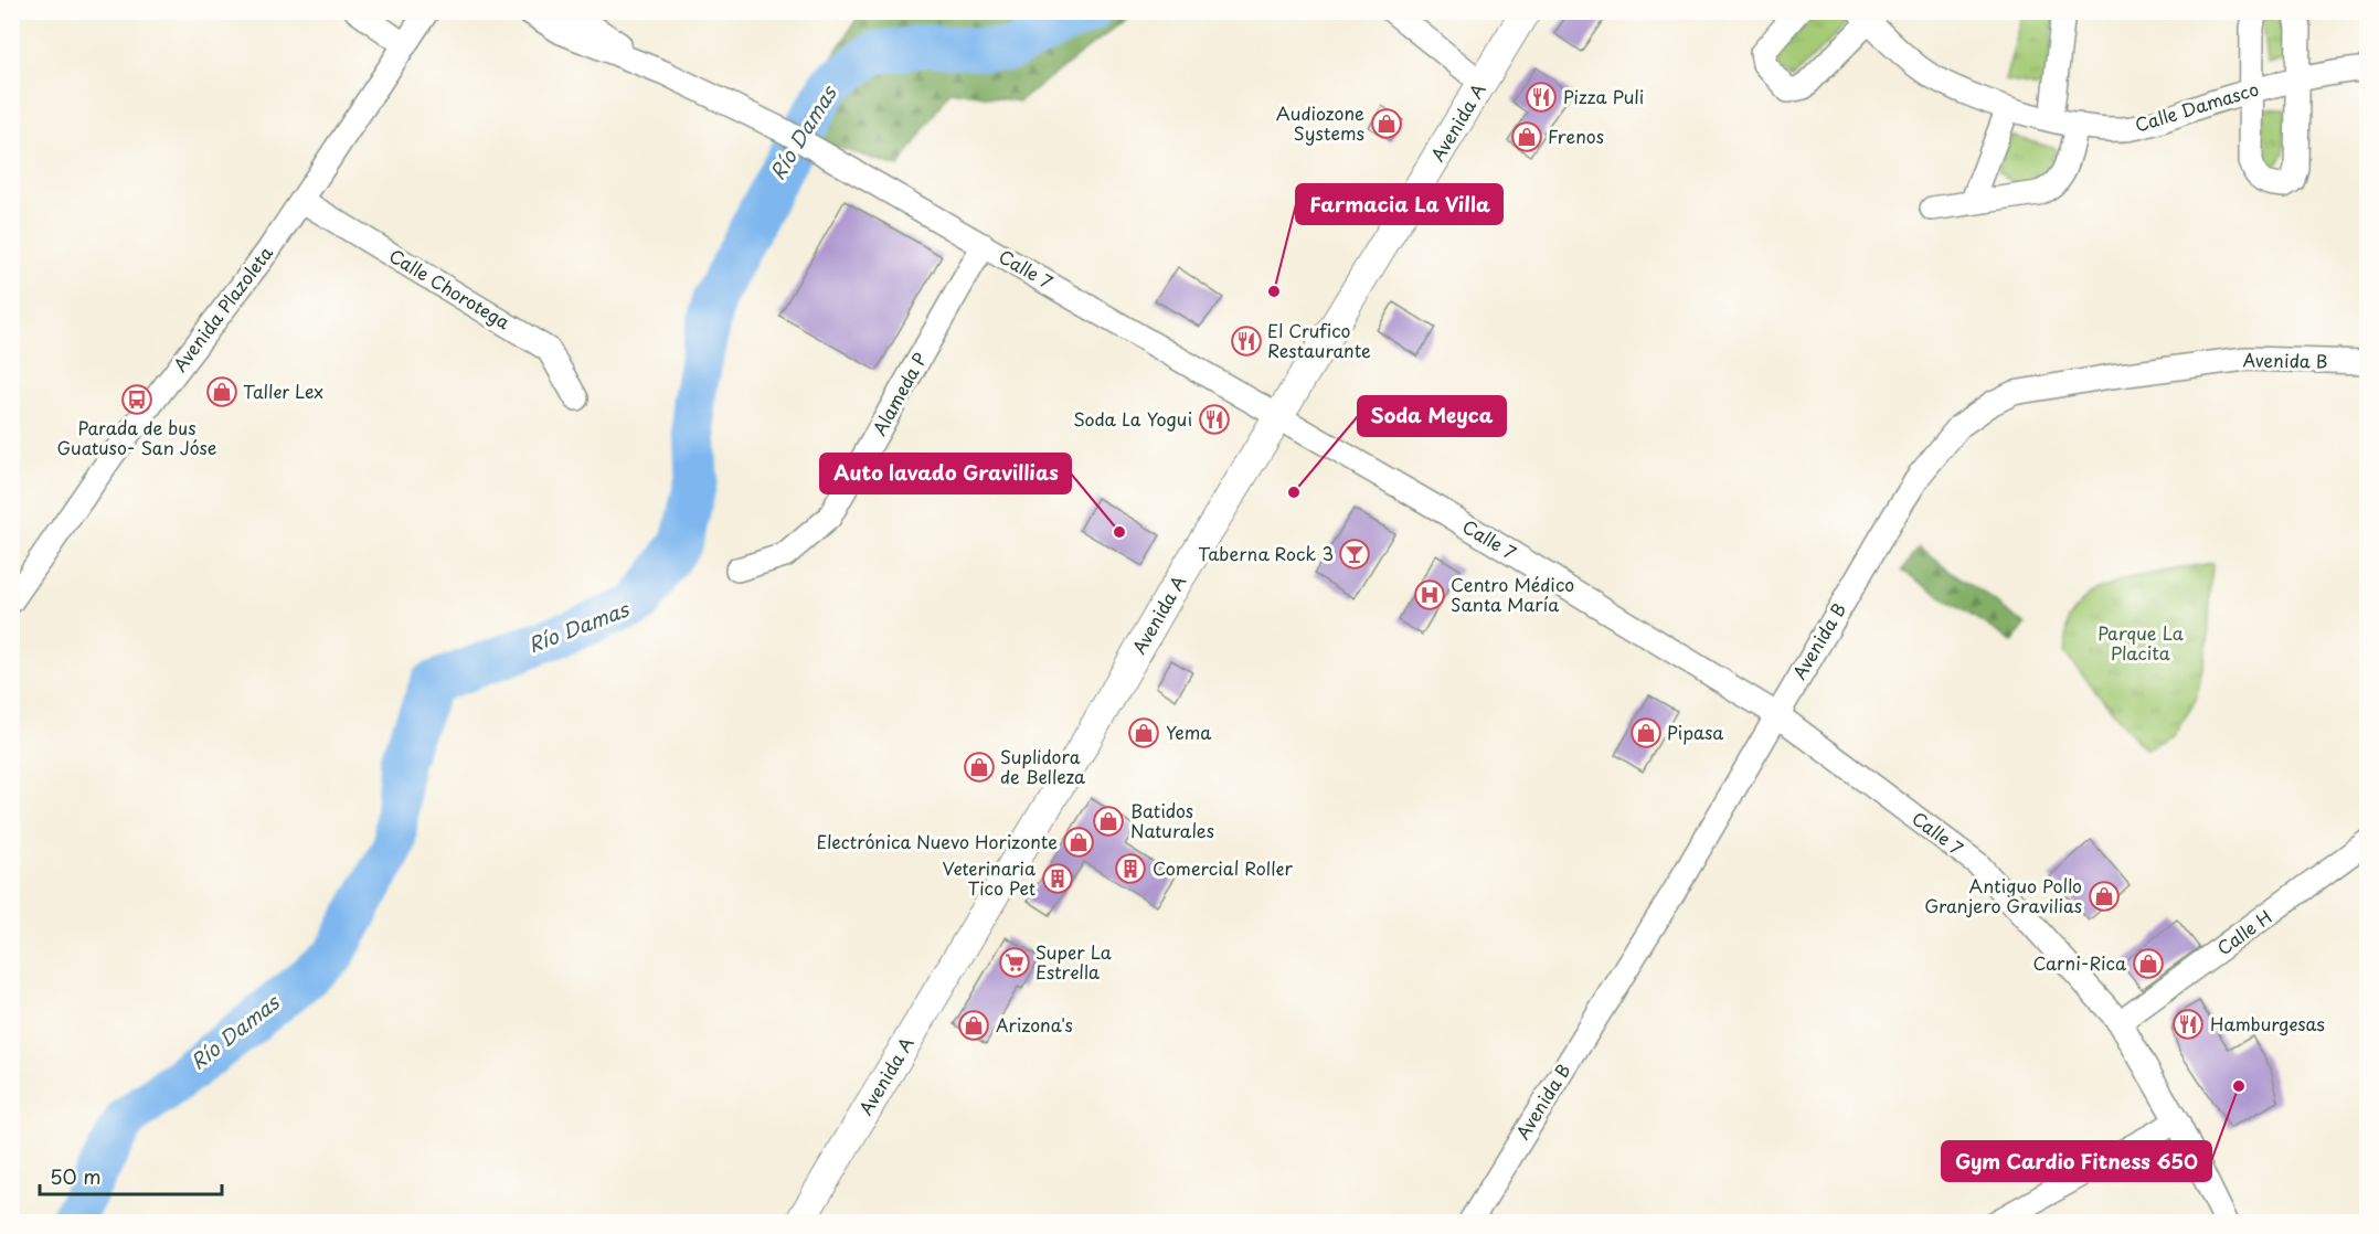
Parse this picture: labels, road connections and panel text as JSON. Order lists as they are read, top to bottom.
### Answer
{
  "streets": {
    "street": [
      "Calle Damasco",
      "Avenida A",
      "Calle 7",
      "Calle Chorotega",
      "Avenida Plazoleta",
      "Avenida B",
      "Alameda P",
      "Calle H"
    ]
  },
  "crossings": [
    ["Avenida A", "Calle 7"],
    ["Calle 7", "Avenida B"],
    ["Calle 7", "Alameda P"],
    ["Calle 7", "Calle H"],
    ["Calle Chorotega", "Avenida Plazoleta"]
  ],
  "water": ["Río Damas"],
  "parks": ["Parque La Placita"],
  "places": {
    "restaurant": [
      "Pizza Puli",
      "El Crufico Restaurante",
      "Soda La Yogui",
      "Hamburgesas"
    ],
    "shop": [
      "Audiozone Systems",
      "Frenos",
      "Taller Lex",
      "Yema",
      "Pipasa",
      "Suplidora de Belleza",
      "Batidos Naturales",
      "Electrónica Nuevo Horizonte",
      "Antiguo Pollo Granjero Gravilias",
      "Carni-Rica",
      "Arizona's"
    ],
    "other": [
      "Farmacia La Villa",
      "Soda Meyca",
      "Auto lavado Gravillias",
      "Gym Cardio Fitness 650"
    ],
    "bus stop": ["Parada de bus Guatuso- San Jóse"],
    "bar": ["Taberna Rock 3"],
    "hospital": ["Centro Médico Santa María"],
    "building": ["Comercial Roller", "Veterinaria Tico Pet"],
    "supermarket": ["Super La Estrella"]
  },
  "scale_bar": "50 m"
}
